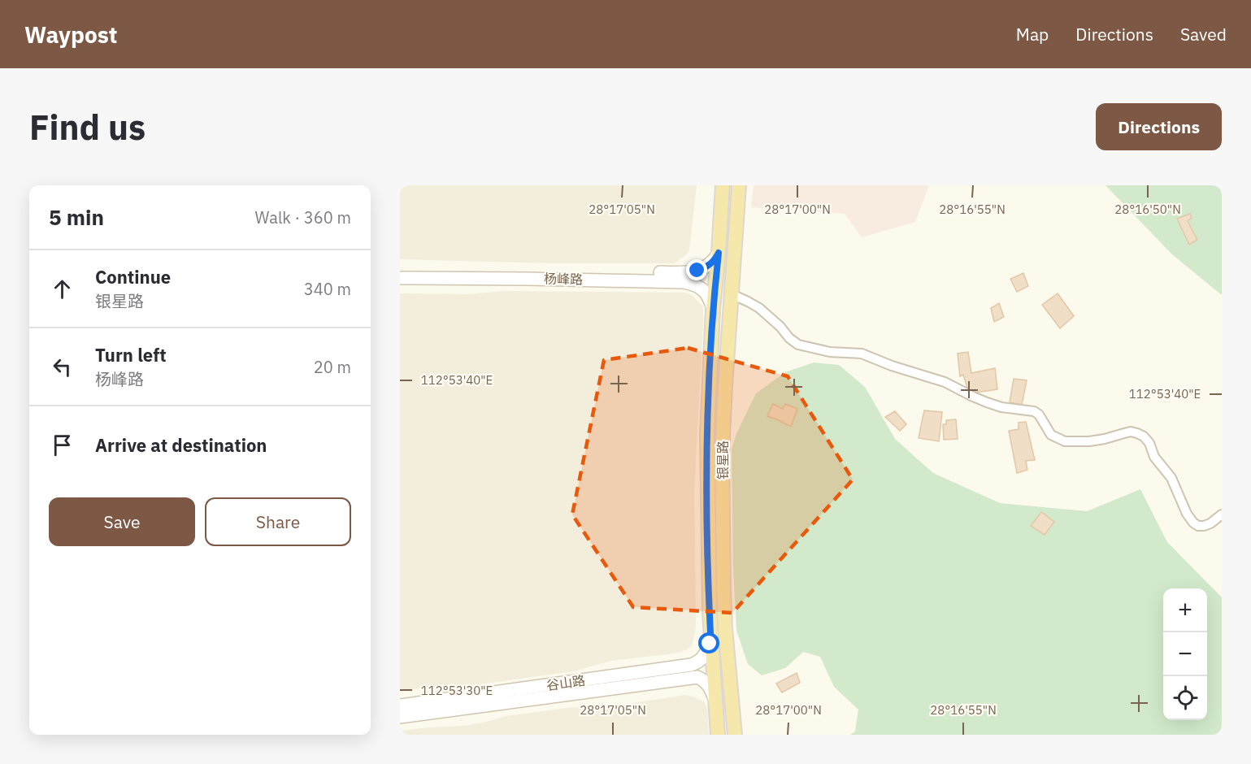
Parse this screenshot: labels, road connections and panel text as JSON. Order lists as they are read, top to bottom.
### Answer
{
  "streets": {
    "main road": ["杨峰路", "银星路", "谷山路"]
  },
  "crossings": [
    ["杨峰路", "银星路"],
    ["银星路", "谷山路"]
  ],
  "page": {
    "header": "Waypost",
    "nav": ["Map", "Directions", "Saved"],
    "buttons": [
      "Directions",
      ["Save", "Share"]
    ],
    "title": "Find us",
    "heading": ["5 min", "Walk · 360 m"],
    "list": [
      ["Continue", "银星路", "340 m"],
      ["Turn left", "杨峰路", "20 m"],
      "Arrive at destination"
    ],
    "map_buttons": ["+", "−"]
  },
  "coordinates": [
    "28°17'05\"N",
    "28°17'00\"N",
    "28°16'55\"N",
    "28°16'50\"N",
    "112°53'40\"E",
    "112°53'30\"E"
  ]
}
